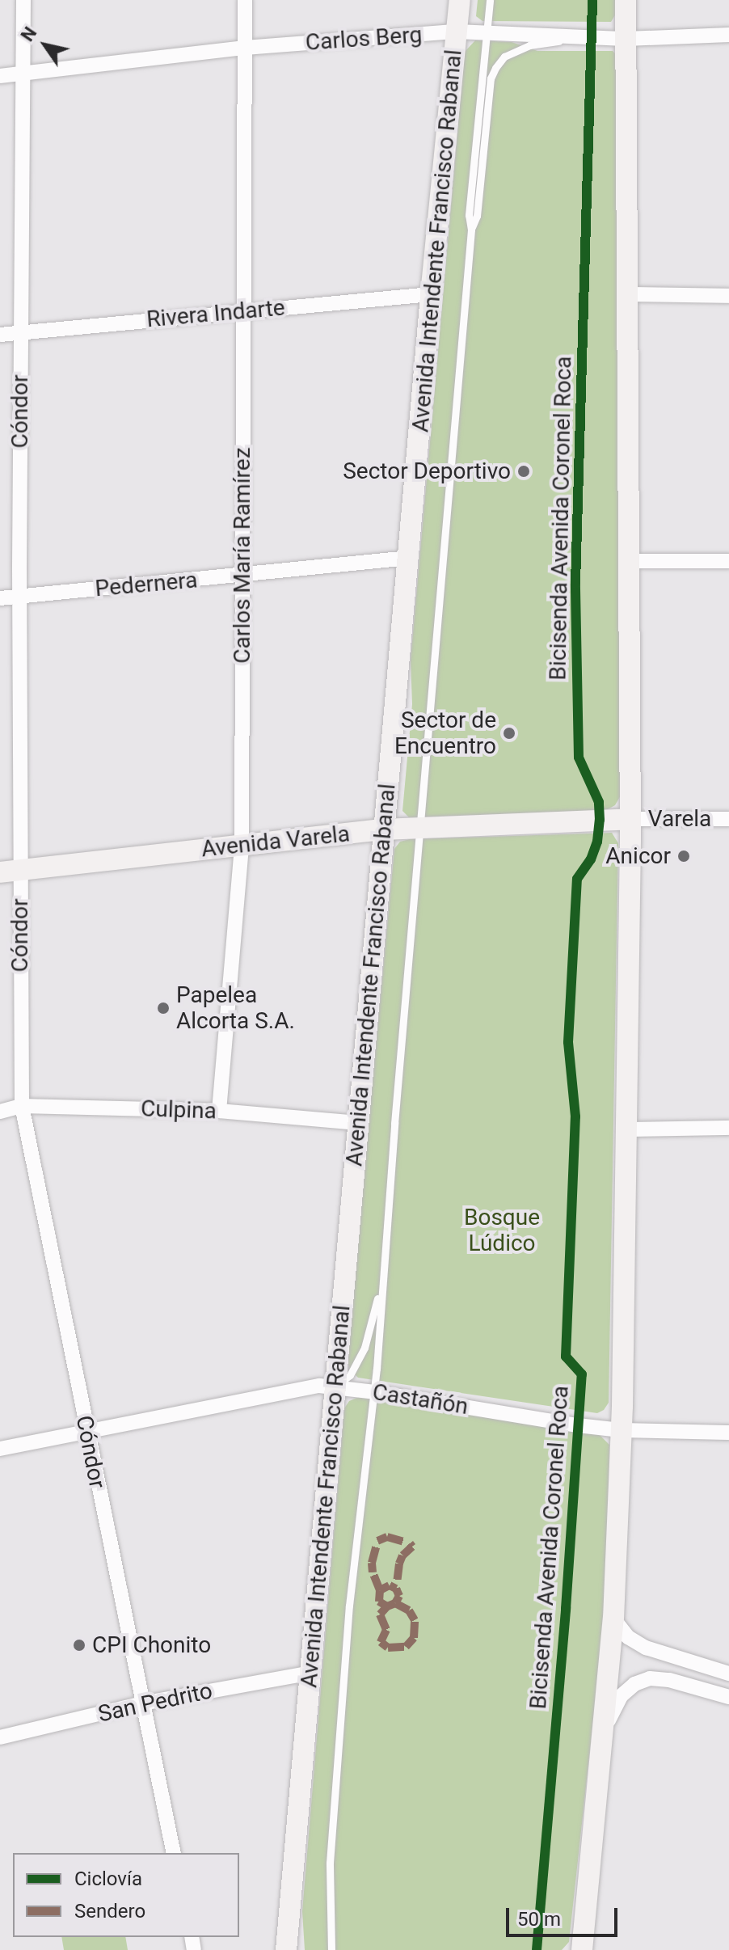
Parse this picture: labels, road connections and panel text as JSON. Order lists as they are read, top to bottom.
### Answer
{
  "streets": {
    "main road": ["Avenida Intendente Francisco Rabanal", "Avenida Varela"],
    "street": [
      "Carlos Berg",
      "Rivera Indarte",
      "Cóndor",
      "Carlos María Ramírez",
      "Pedernera",
      "Varela",
      "Culpina",
      "Castañón",
      "San Pedrito"
    ],
    "cycle path": ["Bicisenda Avenida Coronel Roca"]
  },
  "crossings": [
    ["Carlos Berg", "Avenida Intendente Francisco Rabanal"],
    ["Carlos Berg", "Cóndor"],
    ["Carlos Berg", "Carlos María Ramírez"],
    ["Avenida Intendente Francisco Rabanal", "Rivera Indarte"],
    ["Avenida Intendente Francisco Rabanal", "Pedernera"],
    ["Avenida Intendente Francisco Rabanal", "Avenida Varela"],
    ["Avenida Intendente Francisco Rabanal", "Culpina"],
    ["Avenida Intendente Francisco Rabanal", "Castañón"],
    ["Avenida Intendente Francisco Rabanal", "San Pedrito"],
    ["Rivera Indarte", "Cóndor"],
    ["Rivera Indarte", "Carlos María Ramírez"],
    ["Cóndor", "Pedernera"],
    ["Cóndor", "Avenida Varela"],
    ["Cóndor", "Culpina"],
    ["Cóndor", "Castañón"],
    ["Cóndor", "San Pedrito"],
    ["Carlos María Ramírez", "Pedernera"],
    ["Carlos María Ramírez", "Avenida Varela"],
    ["Carlos María Ramírez", "Culpina"],
    ["Varela", "Avenida Varela"]
  ],
  "parks": ["Bosque Lúdico"],
  "places": [
    "Sector Deportivo",
    "Sector de Encuentro",
    "Anicor",
    "Papelea Alcorta S.A.",
    "CPI Chonito"
  ],
  "legend": ["Ciclovía", "Sendero"],
  "scale_bar": "50 m",
  "north": "top left"
}
